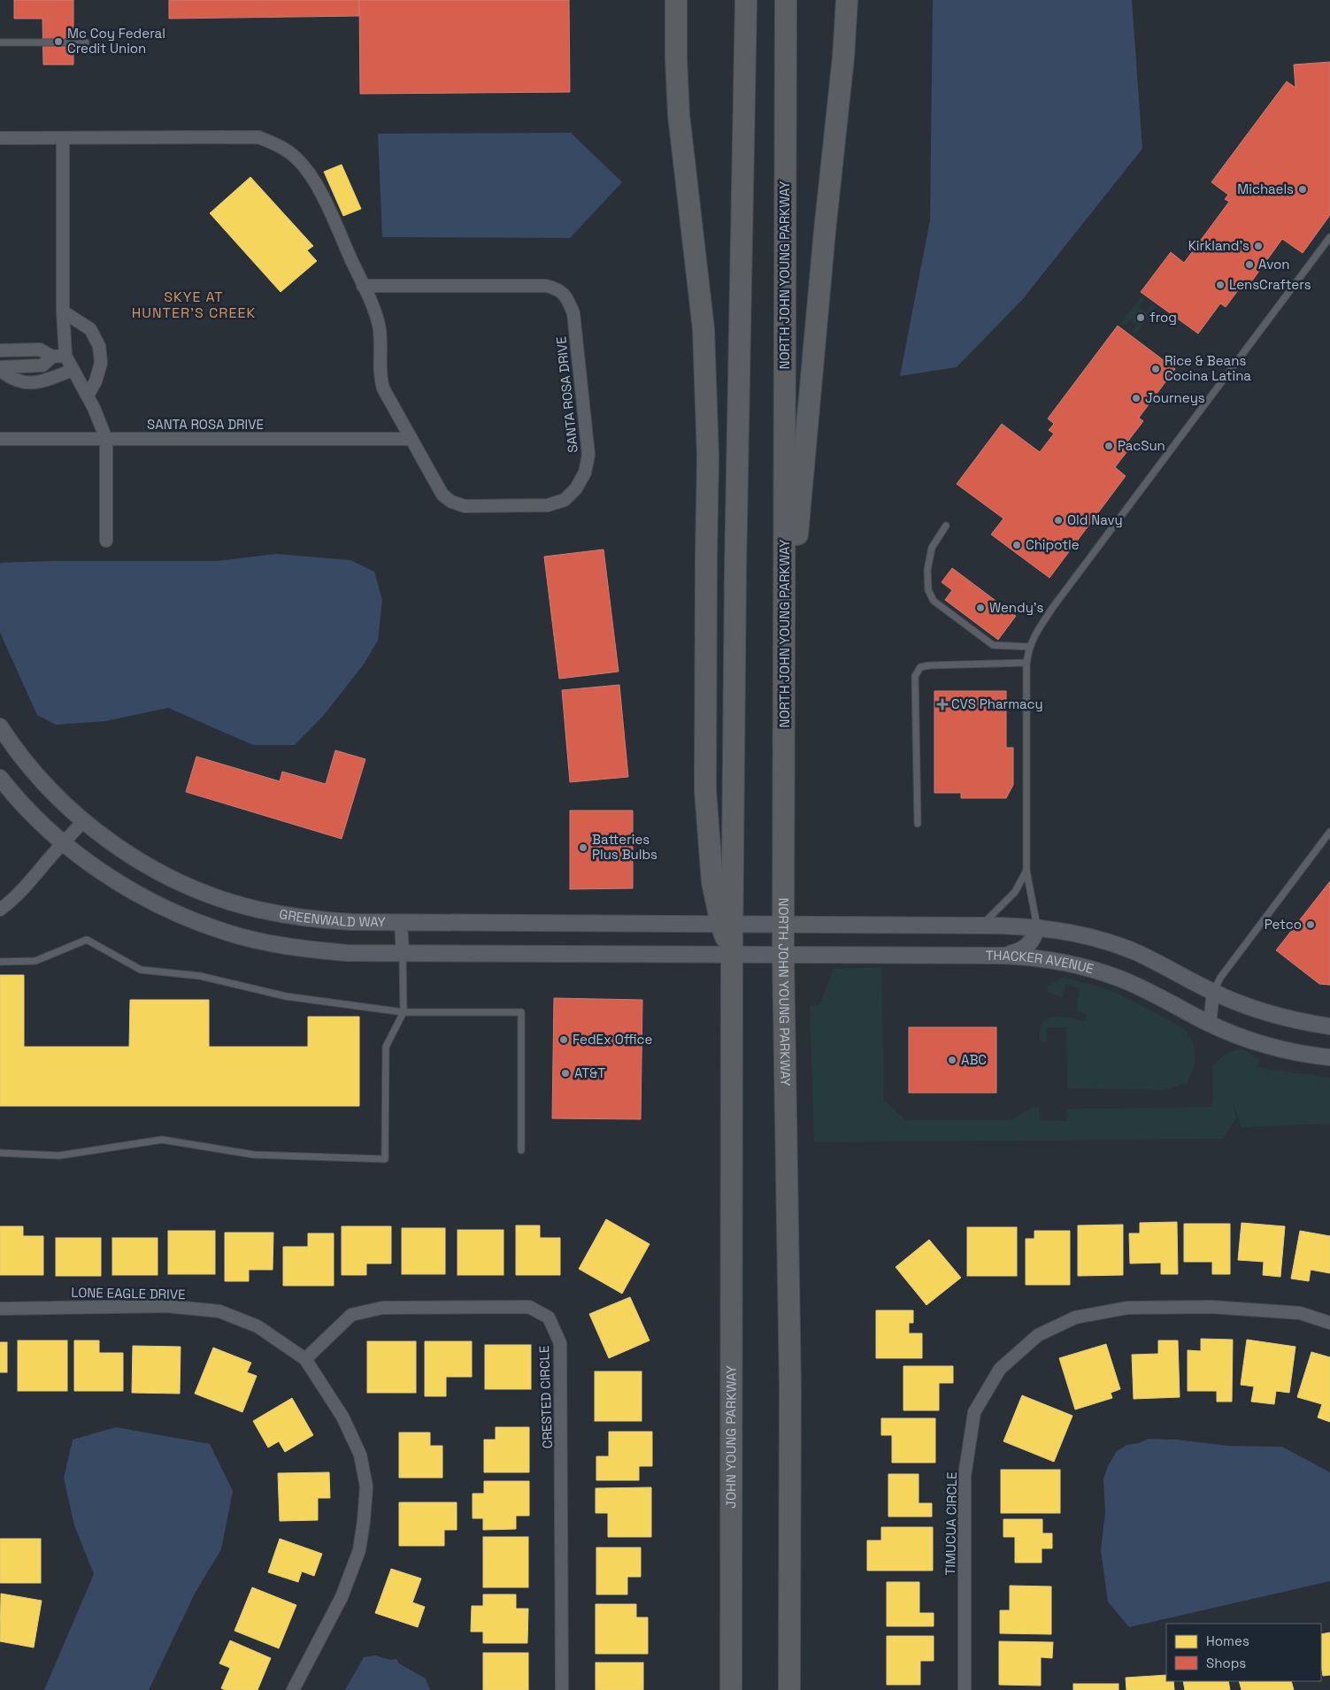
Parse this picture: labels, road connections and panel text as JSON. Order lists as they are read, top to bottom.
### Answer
{
  "streets": {
    "highway": ["NORTH JOHN YOUNG PARKWAY", "JOHN YOUNG PARKWAY"],
    "street": [
      "SANTA ROSA DRIVE",
      "GREENWALD WAY",
      "THACKER AVENUE",
      "LONE EAGLE DRIVE",
      "CRESTED CIRCLE",
      "TIMUCUA CIRCLE"
    ]
  },
  "crossings": [
    ["NORTH JOHN YOUNG PARKWAY", "THACKER AVENUE"],
    ["THACKER AVENUE", "JOHN YOUNG PARKWAY"],
    ["LONE EAGLE DRIVE", "CRESTED CIRCLE"]
  ],
  "districts": ["SKYE AT HUNTER'S CREEK"],
  "places": {
    "other": [
      "Mc Coy Federal Credit Union",
      "Michaels",
      "Kirkland's",
      "Avon",
      "LensCrafters",
      "frog",
      "Rice & Beans Cocina Latina",
      "Journeys",
      "PacSun",
      "Old Navy",
      "Chipotle",
      "Wendy's",
      "Batteries Plus Bulbs",
      "Petco",
      "FedEx Office",
      "ABC",
      "AT&T"
    ],
    "health": ["CVS Pharmacy"]
  },
  "legend": ["Homes", "Shops"]
}
